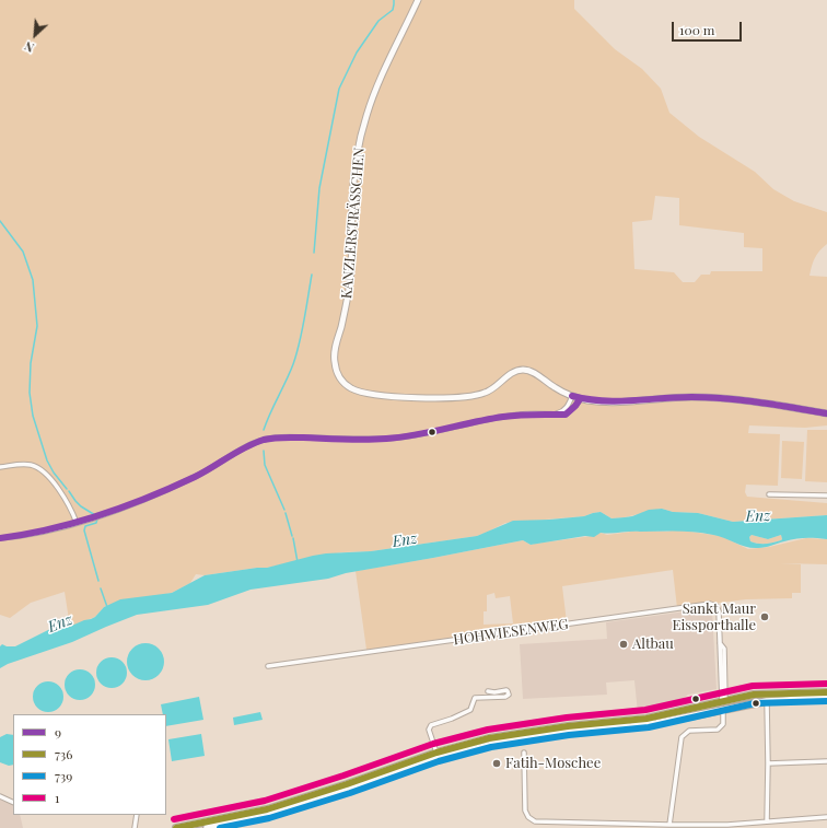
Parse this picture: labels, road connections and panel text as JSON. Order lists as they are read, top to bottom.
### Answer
{
  "streets": {
    "main road": ["KANZLERSTRÄSSCHEN"],
    "street": ["HOHWIESENWEG"]
  },
  "water": ["Enz"],
  "places": ["Sankt Maur Eissporthalle", "Altbau", "Fatih-Moschee"],
  "lines": [
    "transit line 9",
    "transit line 1",
    "transit line 736",
    "transit line 739"
  ],
  "legend": [
    "9",
    "736",
    "739",
    "1"
  ],
  "scale_bar": "100 m",
  "north": "bottom left"
}
